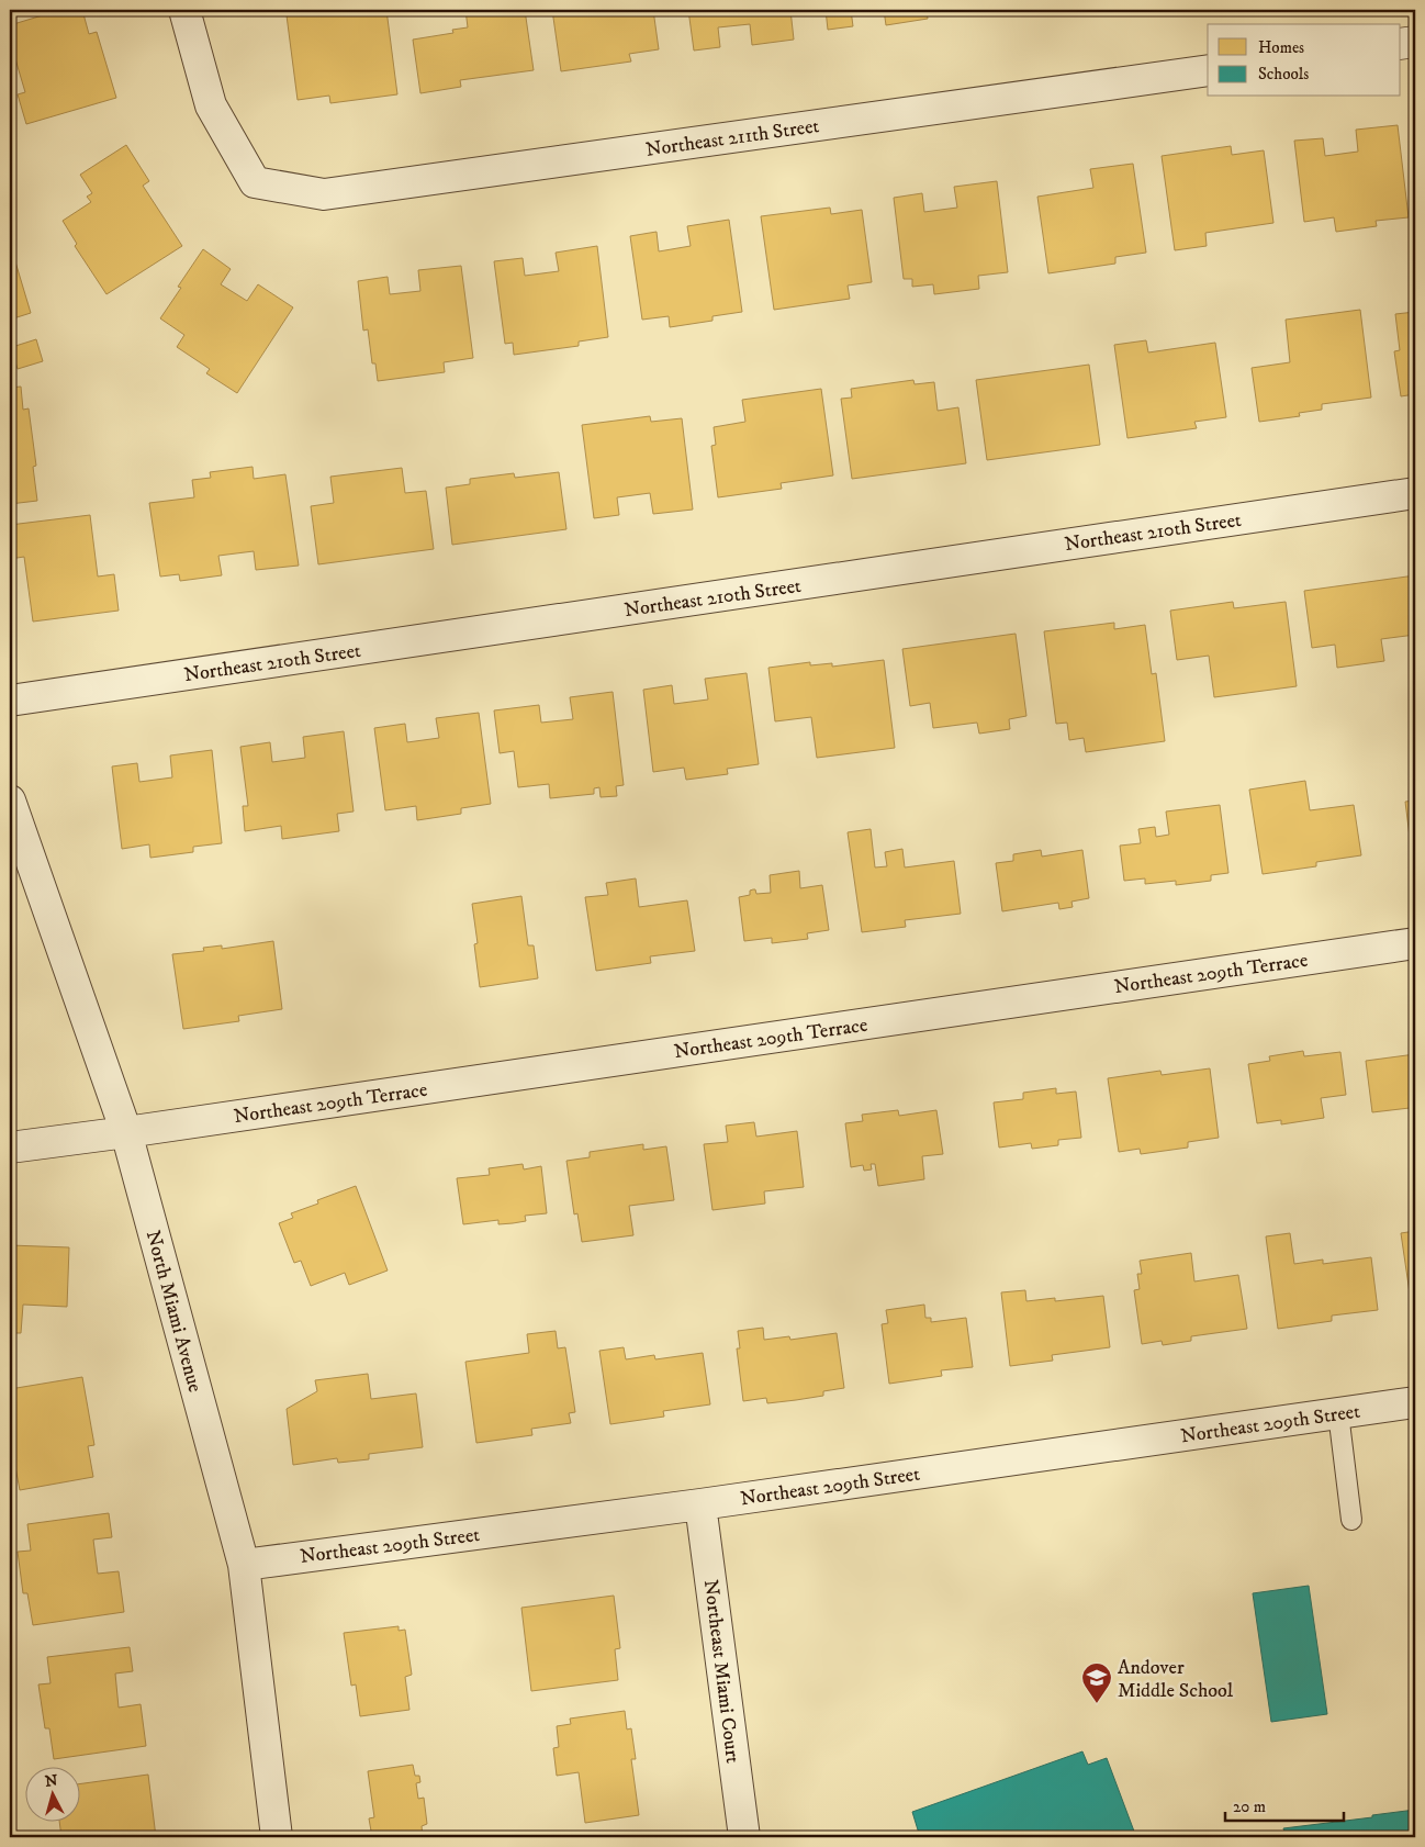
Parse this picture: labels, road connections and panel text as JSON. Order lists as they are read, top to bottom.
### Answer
{
  "streets": {
    "street": [
      "Northeast 211th Street",
      "Northeast 210th Street",
      "Northeast 209th Terrace",
      "North Miami Avenue",
      "Northeast 209th Street",
      "Northeast Miami Court"
    ]
  },
  "crossings": [
    ["Northeast 209th Terrace", "North Miami Avenue"],
    ["North Miami Avenue", "Northeast 209th Street"],
    ["Northeast 209th Street", "Northeast Miami Court"]
  ],
  "places": {
    "school or university": ["Andover Middle School"]
  },
  "legend": ["Homes", "Schools"],
  "scale_bar": "20 m",
  "north": "top"
}
